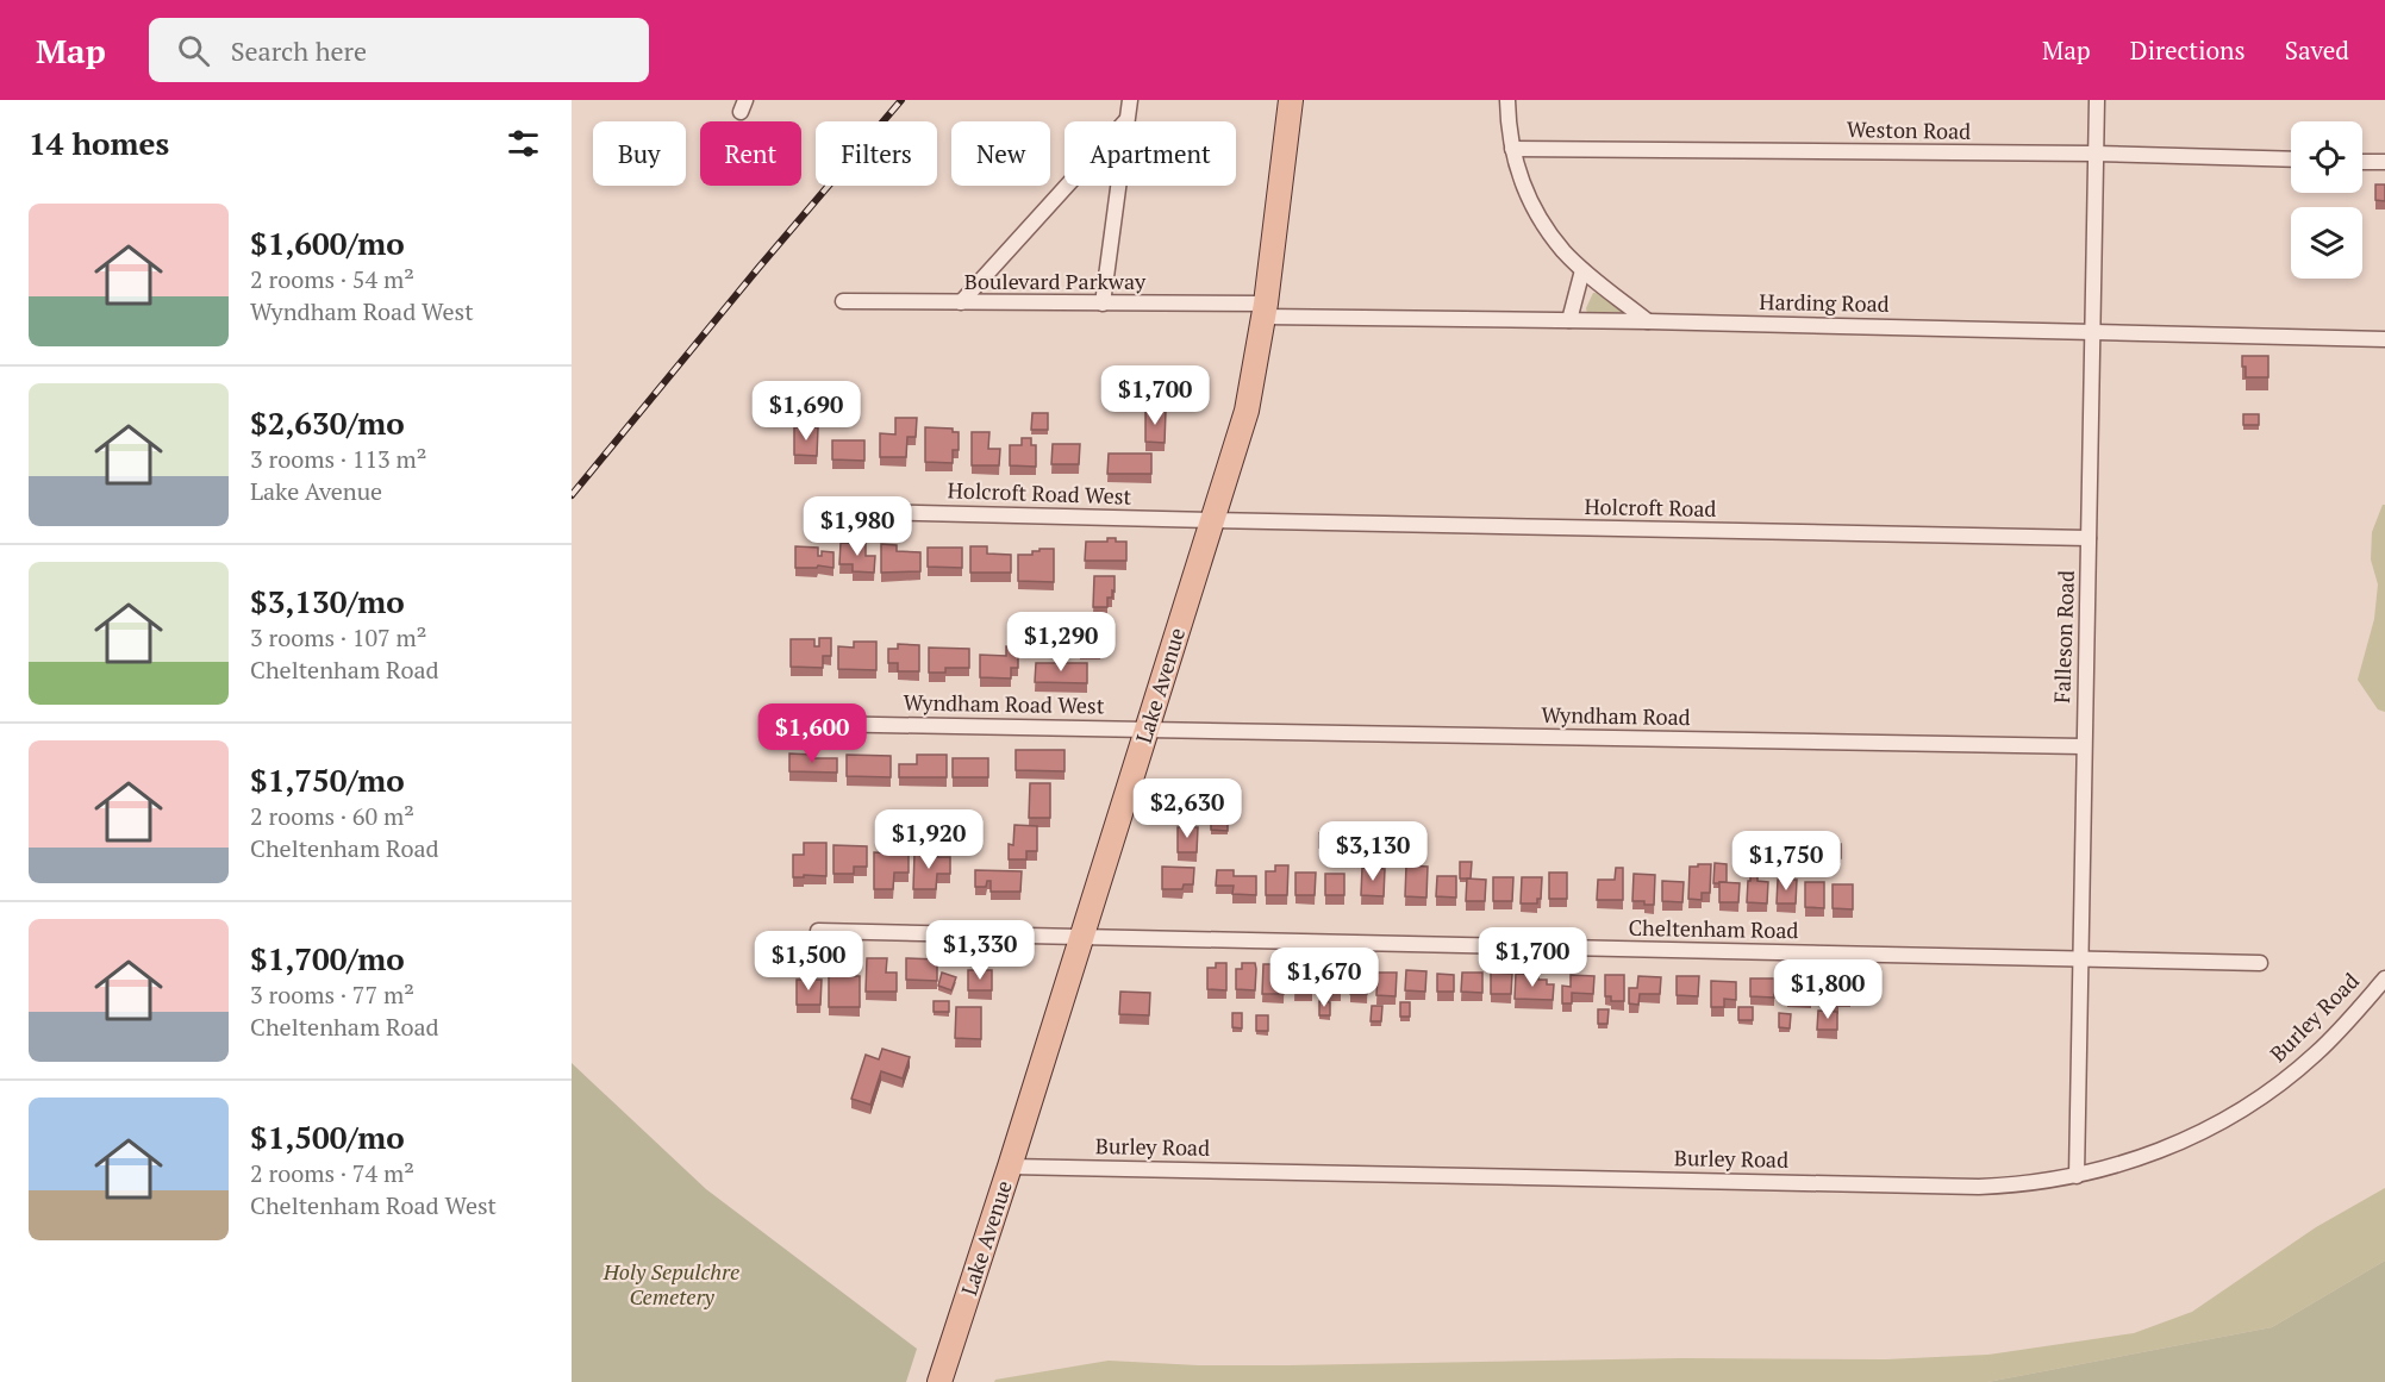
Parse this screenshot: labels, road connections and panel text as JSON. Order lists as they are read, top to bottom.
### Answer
{
  "streets": {
    "main road": ["Lake Avenue"],
    "street": [
      "Weston Road",
      "Boulevard Parkway",
      "Harding Road",
      "Holcroft Road West",
      "Holcroft Road",
      "Falleson Road",
      "Wyndham Road West",
      "Wyndham Road",
      "Cheltenham Road",
      "Burley Road"
    ]
  },
  "crossings": [
    ["Weston Road", "Falleson Road"],
    ["Boulevard Parkway", "Harding Road"],
    ["Boulevard Parkway", "Lake Avenue"],
    ["Harding Road", "Falleson Road"],
    ["Harding Road", "Lake Avenue"],
    ["Holcroft Road West", "Holcroft Road"],
    ["Holcroft Road West", "Lake Avenue"],
    ["Holcroft Road", "Falleson Road"],
    ["Holcroft Road", "Lake Avenue"],
    ["Falleson Road", "Wyndham Road"],
    ["Falleson Road", "Cheltenham Road"],
    ["Falleson Road", "Burley Road"],
    ["Lake Avenue", "Wyndham Road West"],
    ["Lake Avenue", "Wyndham Road"],
    ["Lake Avenue", "Cheltenham Road"],
    ["Lake Avenue", "Burley Road"],
    ["Wyndham Road West", "Wyndham Road"]
  ],
  "parks": ["Holy Sepulchre Cemetery"],
  "page": {
    "header": "Map",
    "search": "Search here",
    "nav": ["Map", "Directions", "Saved"],
    "heading": "14 homes",
    "chip": [
      "Buy",
      "Rent",
      "Filters",
      "New",
      "Apartment"
    ],
    "list": [
      {
        "name": "$1,600/mo",
        "note": "2 rooms · 54 m² · Wyndham Road West"
      },
      {
        "name": "$2,630/mo",
        "note": "3 rooms · 113 m² · Lake Avenue"
      },
      {
        "name": "$3,130/mo",
        "note": "3 rooms · 107 m² · Cheltenham Road"
      },
      {
        "name": "$1,750/mo",
        "note": "2 rooms · 60 m² · Cheltenham Road"
      },
      {
        "name": "$1,700/mo",
        "note": "3 rooms · 77 m² · Cheltenham Road"
      },
      {
        "name": "$1,500/mo",
        "note": "2 rooms · 74 m² · Cheltenham Road West"
      }
    ],
    "price": [
      "$1,700",
      "$1,690",
      "$1,980",
      "$1,290",
      "$1,600",
      "$2,630",
      "$1,920",
      "$3,130",
      "$1,750",
      "$1,330",
      "$1,700",
      "$1,500",
      "$1,670",
      "$1,800"
    ]
  }
}
